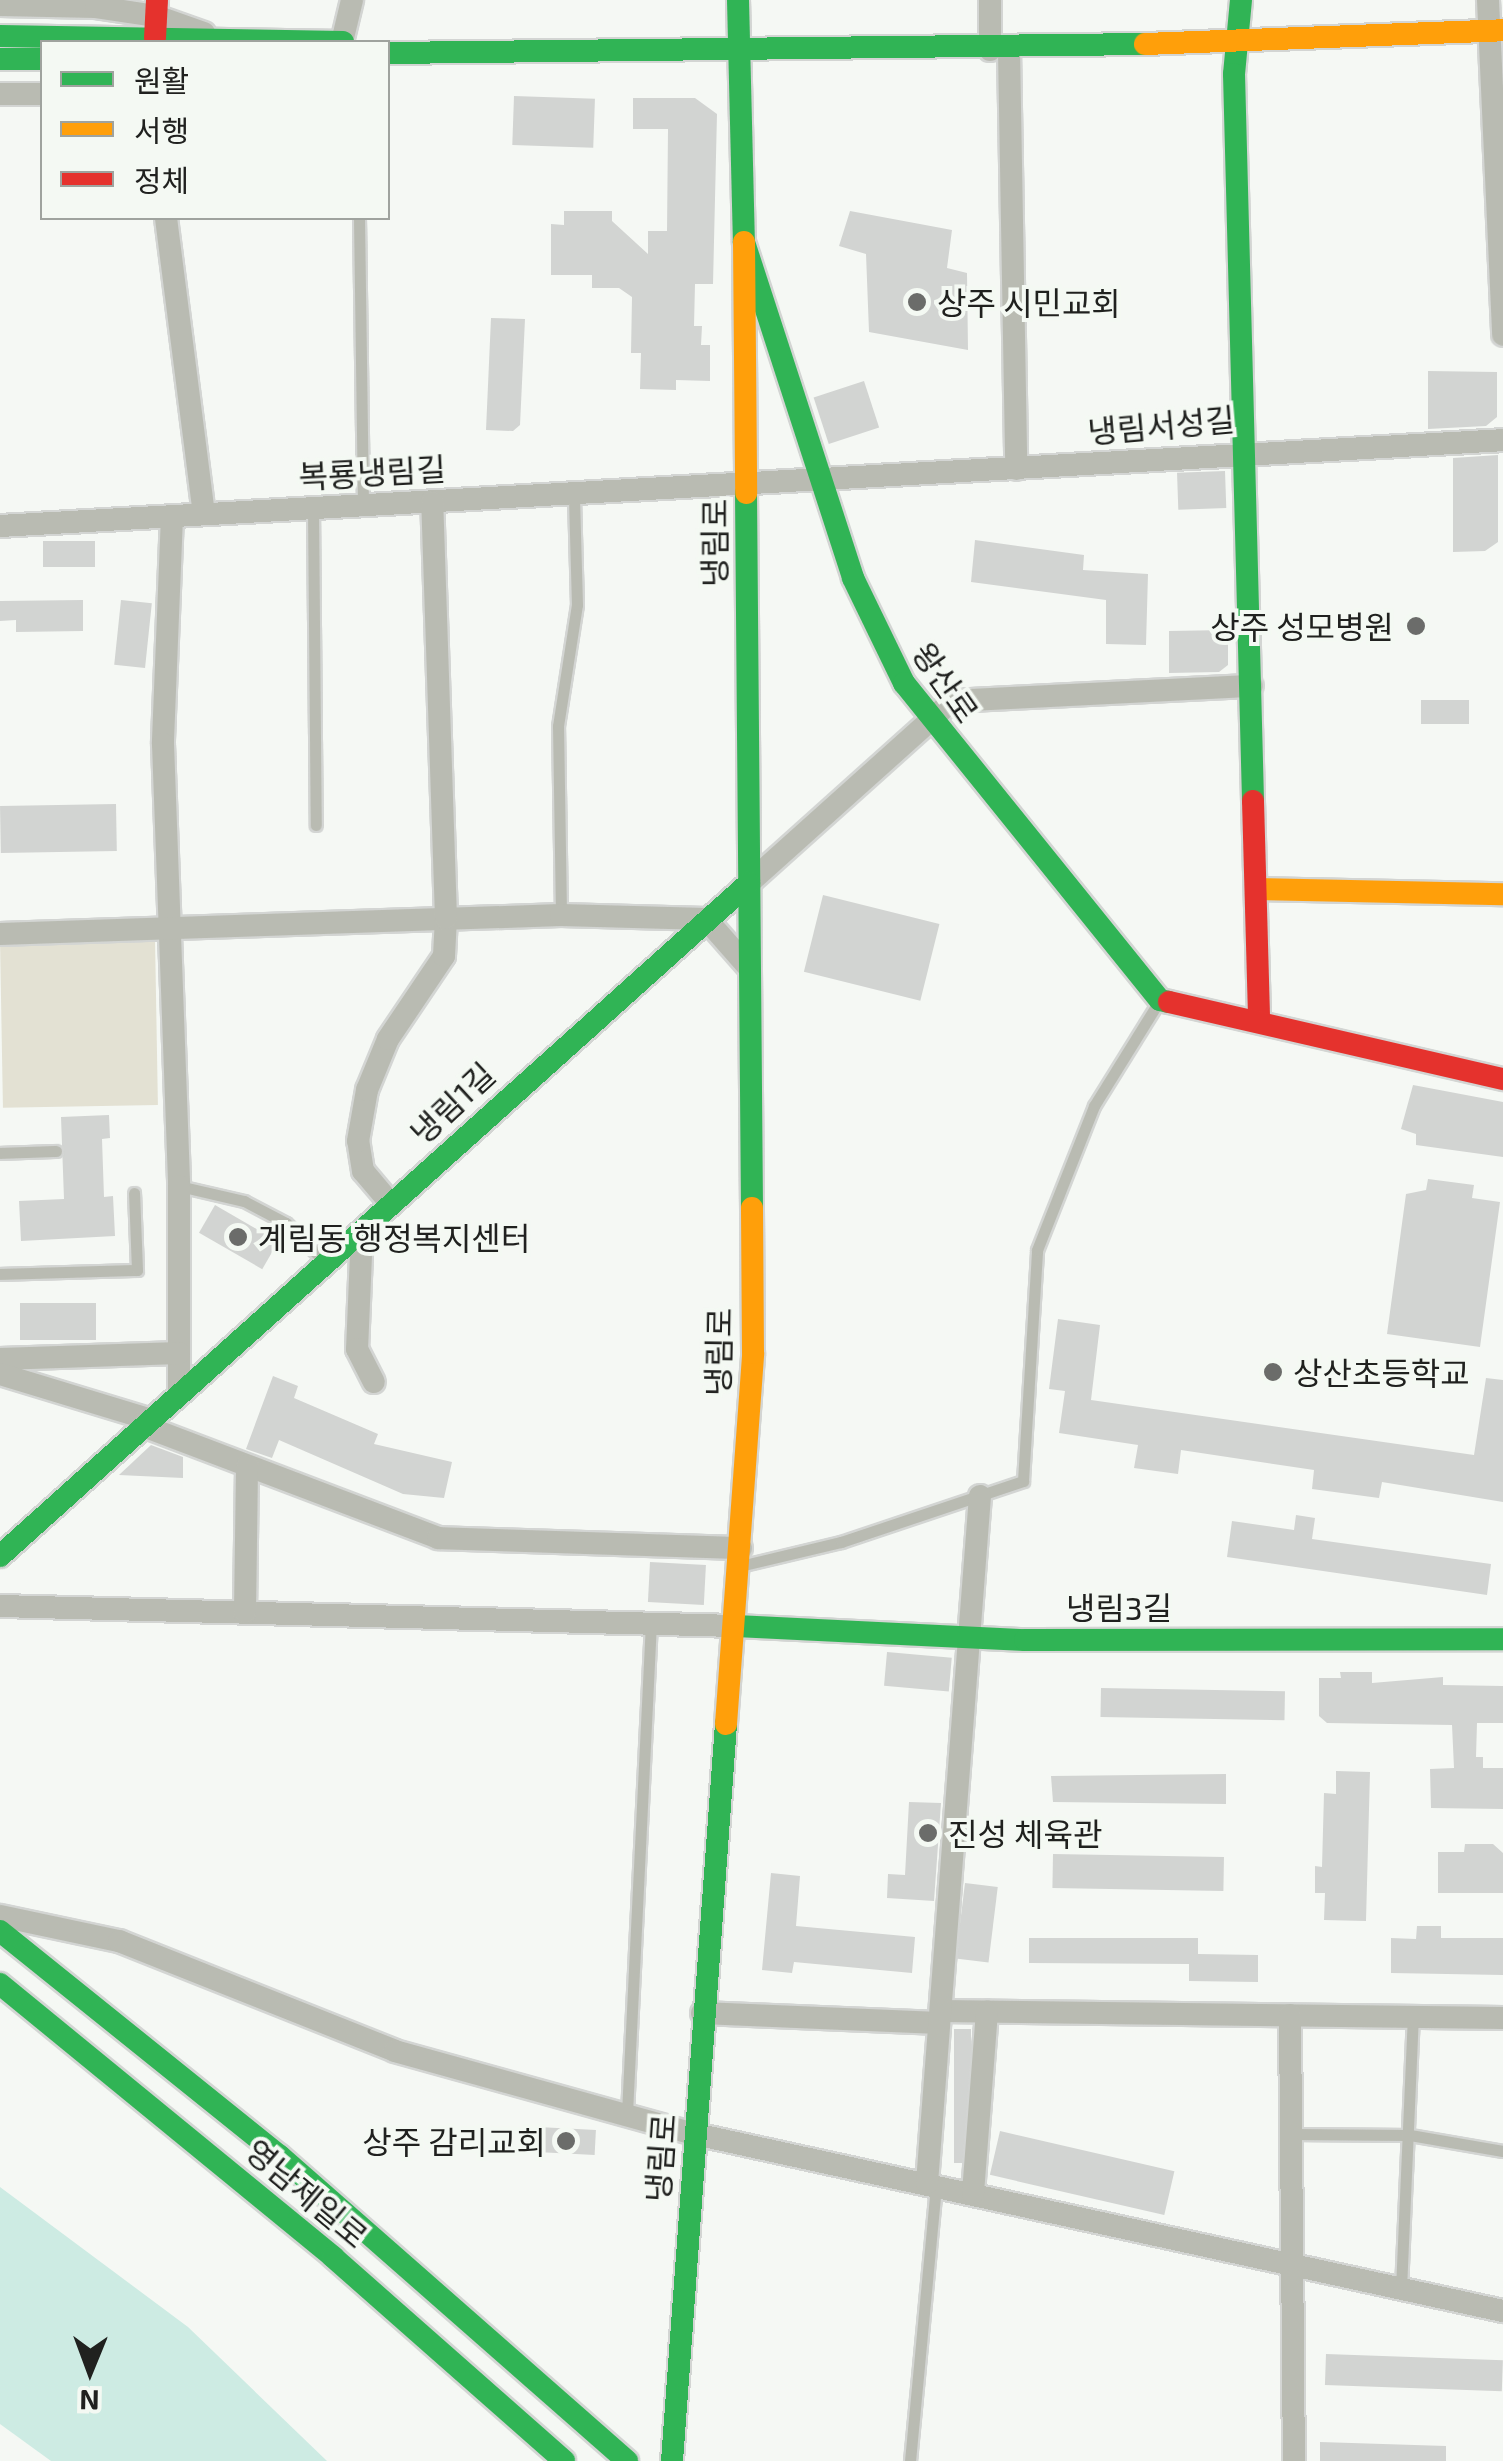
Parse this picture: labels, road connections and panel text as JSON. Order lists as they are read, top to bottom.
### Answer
{
  "streets": {
    "street": [
      "냉림서성길",
      "복룡냉림길",
      "냉림로",
      "왕산로",
      "냉림1길",
      "냉림3길",
      "영남제일로"
    ]
  },
  "crossings": [
    ["냉림서성길", "복룡냉림길"],
    ["냉림서성길", "냉림로"],
    ["냉림서성길", "왕산로"],
    ["복룡냉림길", "냉림로"],
    ["냉림로", "왕산로"],
    ["냉림로", "냉림1길"],
    ["냉림로", "냉림3길"],
    ["왕산로", "냉림1길"]
  ],
  "places": [
    "상주 시민교회",
    "상주 성모병원",
    "계림동 행정복지센터",
    "상산초등학교",
    "진성 체육관",
    "상주 감리교회"
  ],
  "legend": ["원활", "서행", "정체"],
  "north": "bottom"
}
